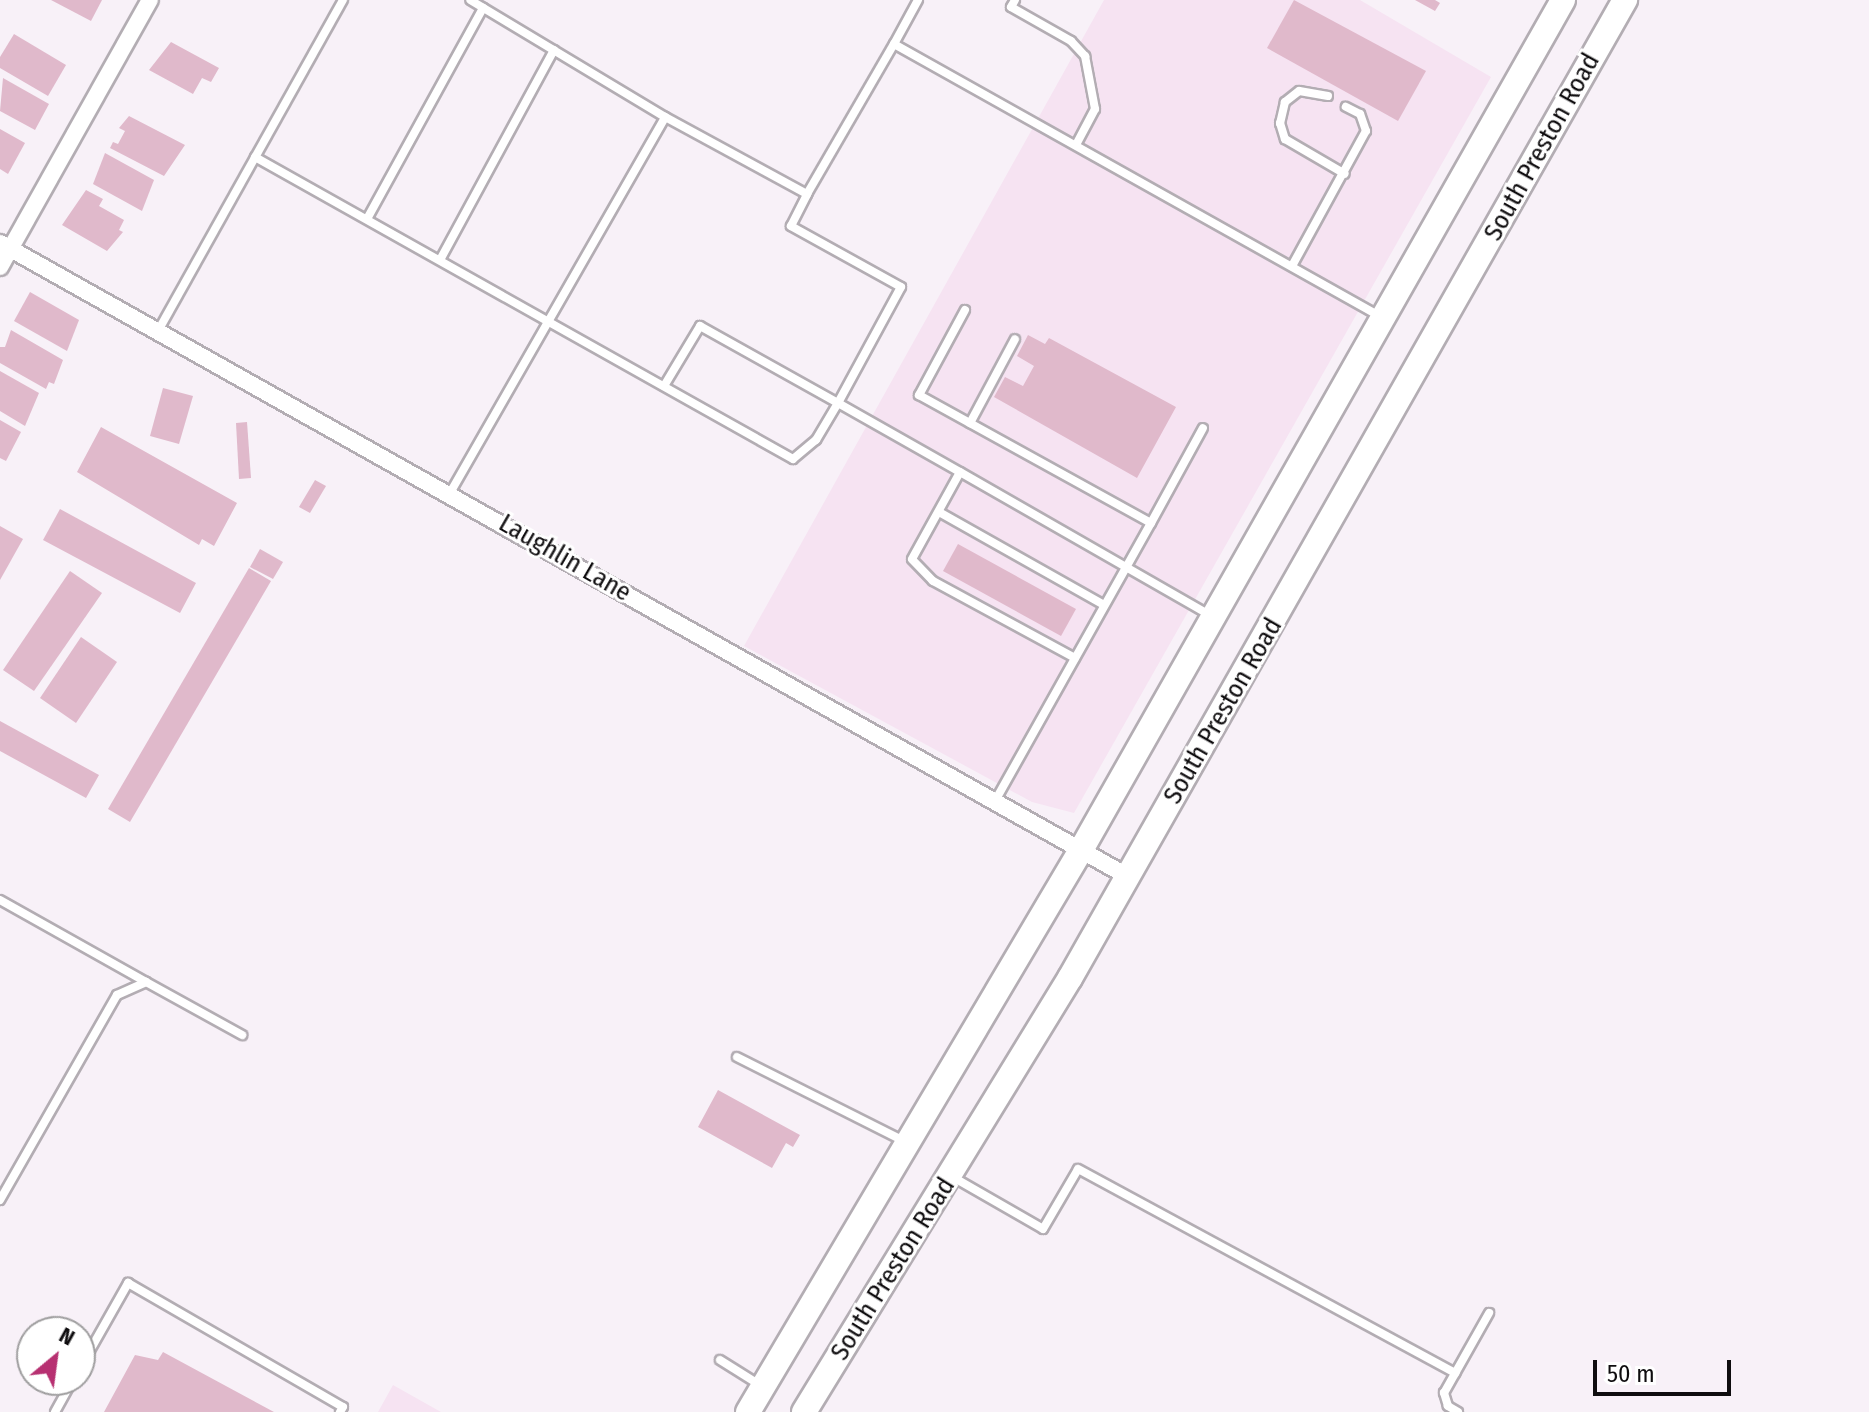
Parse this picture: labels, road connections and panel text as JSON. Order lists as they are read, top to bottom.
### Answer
{
  "streets": {
    "main road": ["South Preston Road"],
    "street": ["Laughlin Lane"]
  },
  "crossings": [
    ["South Preston Road", "Laughlin Lane"]
  ],
  "scale_bar": "50 m",
  "north": "top right"
}
